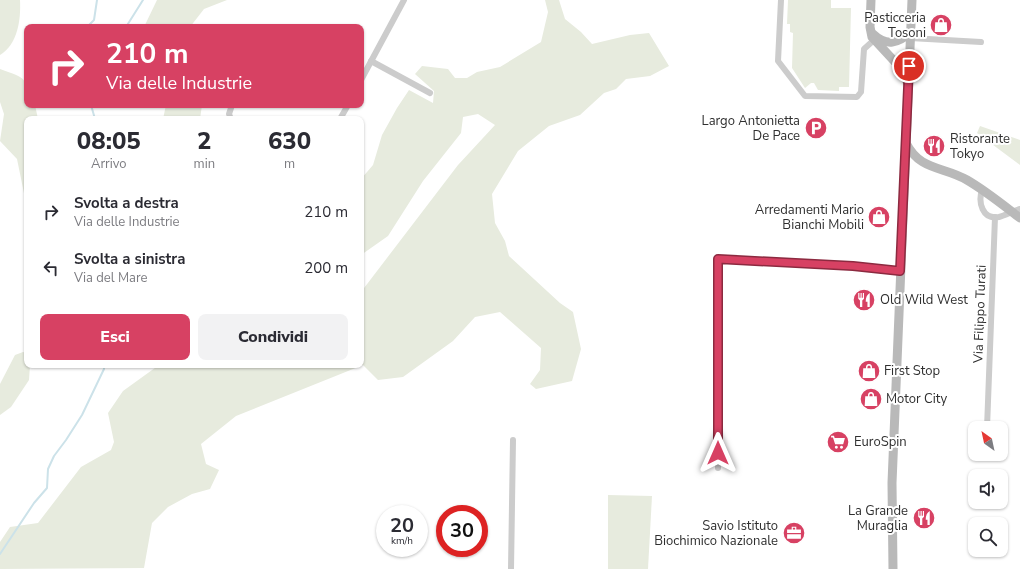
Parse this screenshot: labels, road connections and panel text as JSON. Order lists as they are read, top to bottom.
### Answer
{
  "streets": {
    "street": ["Via Filippo Turati"]
  },
  "places": {
    "shop": [
      "Pasticceria Tosoni",
      "Arredamenti Mario Bianchi Mobili",
      "First Stop",
      "Motor City"
    ],
    "parking": ["Largo Antonietta De Pace"],
    "restaurant": ["Ristorante Tokyo", "Old Wild West", "La Grande Muraglia"],
    "supermarket": ["EuroSpin"],
    "office": ["Savio Istituto Biochimico Nazionale"]
  },
  "north": "top left",
  "page": {
    "turn": ["210 m", "Via delle Industrie"],
    "eta": [
      "08:05",
      "Arrivo",
      "2",
      "min",
      "630",
      "m"
    ],
    "list": [
      {
        "name": "Svolta a destra",
        "note": "Via delle Industrie",
        "value": "210 m"
      },
      {
        "name": "Svolta a sinistra",
        "note": "Via del Mare",
        "value": "200 m"
      }
    ],
    "buttons": ["Esci", "Condividi"],
    "speed": "20 km/h",
    "limit": "30"
  }
}
